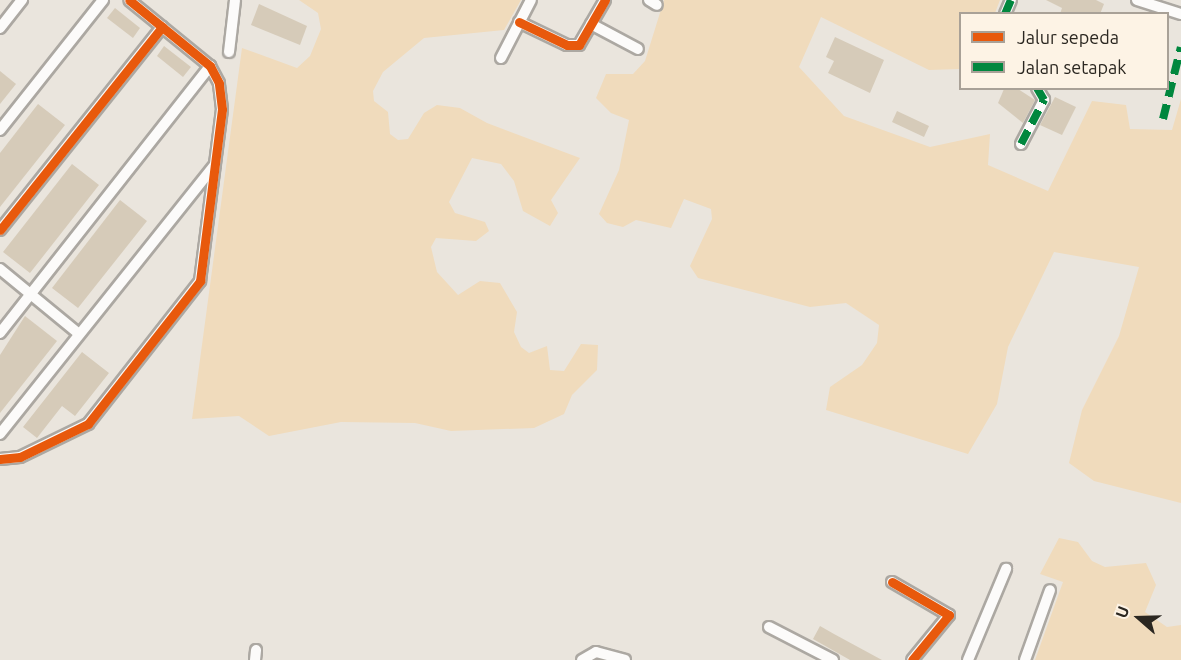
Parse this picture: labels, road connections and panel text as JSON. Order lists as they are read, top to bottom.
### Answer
{
  "legend": ["Jalur sepeda", "Jalan setapak"],
  "north": "left"
}
